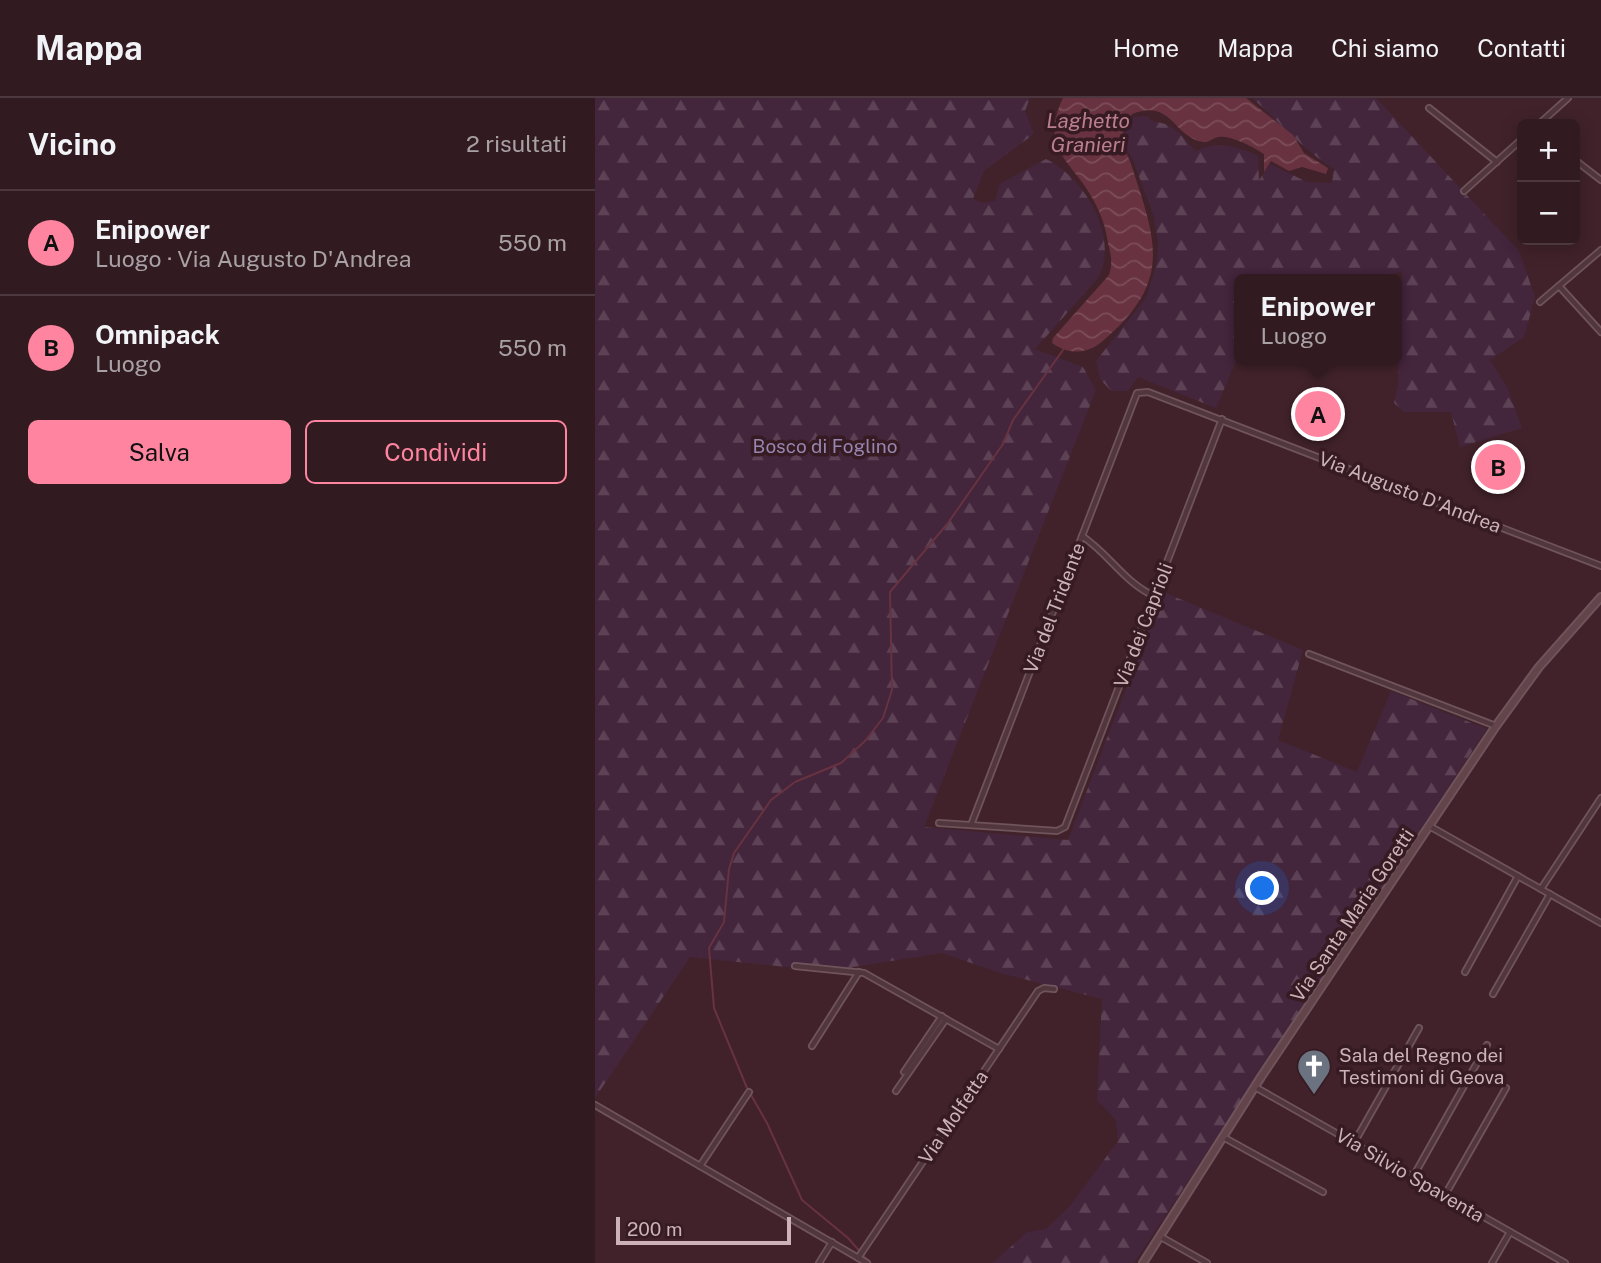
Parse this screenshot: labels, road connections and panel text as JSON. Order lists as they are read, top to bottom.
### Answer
{
  "streets": {
    "main road": ["Via Santa Maria Goretti"],
    "street": [
      "Via Augusto D'Andrea",
      "Via del Tridente",
      "Via dei Caprioli",
      "Via Molfetta",
      "Via Silvio Spaventa"
    ]
  },
  "crossings": [
    ["Via Augusto D'Andrea", "Via del Tridente"],
    ["Via Augusto D'Andrea", "Via dei Caprioli"],
    ["Via del Tridente", "Via dei Caprioli"],
    ["Via Santa Maria Goretti", "Via Silvio Spaventa"]
  ],
  "water": ["Laghetto Granieri"],
  "parks": ["Bosco di Foglino"],
  "places": {
    "church": ["Sala del Regno dei Testimoni di Geova"]
  },
  "scale_bar": "200 m",
  "page": {
    "header": "Mappa",
    "nav": [
      "Home",
      "Mappa",
      "Chi siamo",
      "Contatti"
    ],
    "heading": ["Vicino", "2 risultati"],
    "map_buttons": ["+", "−"],
    "list": [
      {
        "mark": "A",
        "name": "Enipower",
        "note": "Luogo · Via Augusto D'Andrea",
        "value": "550 m"
      },
      {
        "mark": "B",
        "name": "Omnipack",
        "note": "Luogo",
        "value": "550 m"
      }
    ],
    "popup": ["Enipower", "Luogo"],
    "pins": ["A", "B"],
    "buttons": ["Salva", "Condividi"],
    "scale": "200 m"
  }
}
